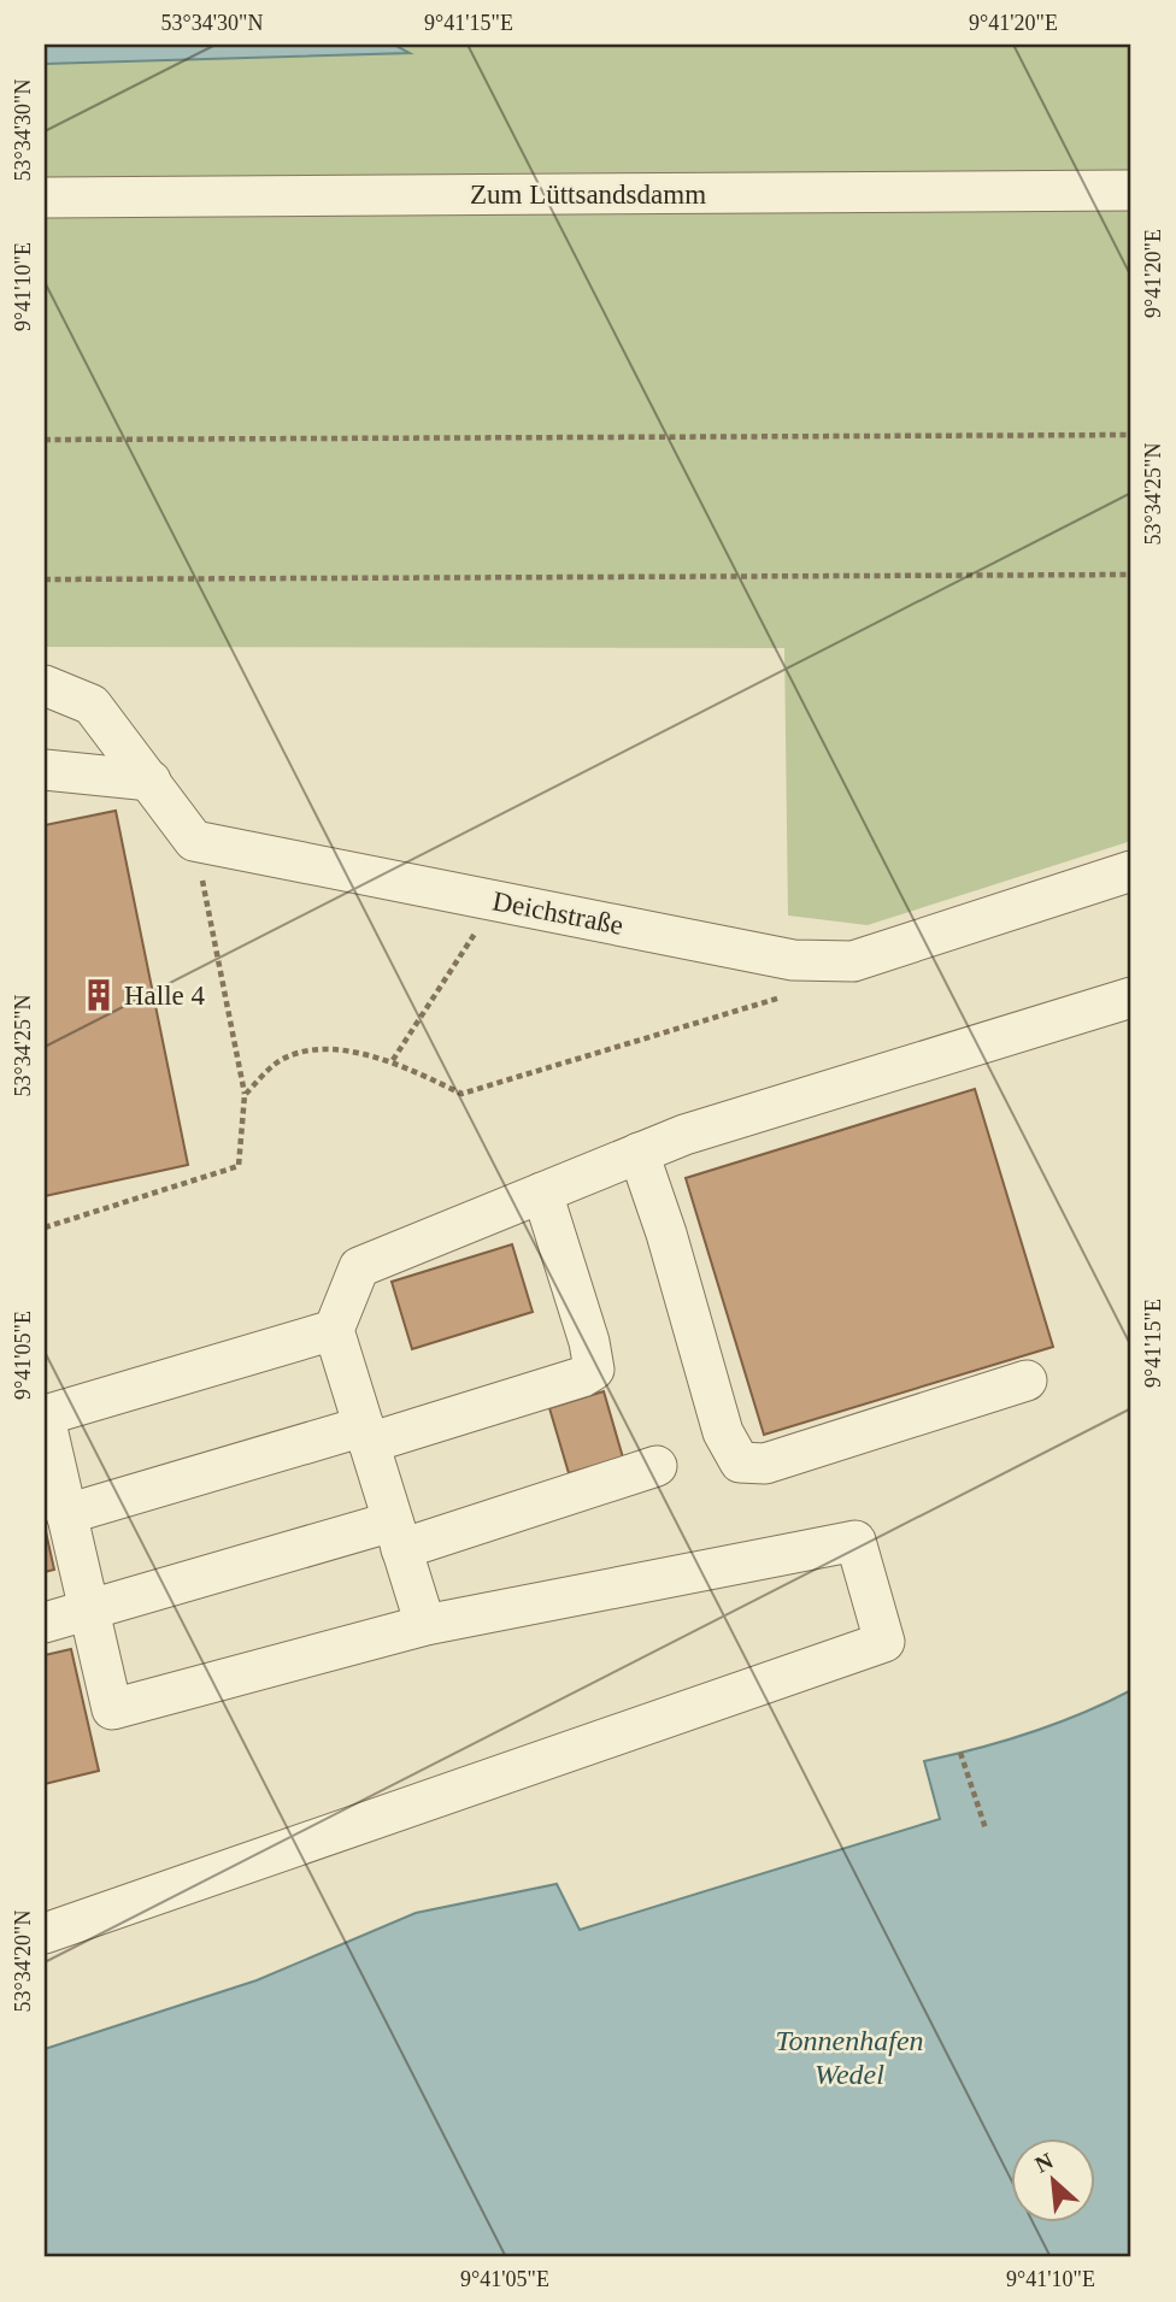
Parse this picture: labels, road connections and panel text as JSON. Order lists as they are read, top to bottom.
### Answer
{
  "streets": {
    "street": ["Zum Lüttsandsdamm", "Deichstraße"]
  },
  "water": ["Tonnenhafen Wedel"],
  "places": {
    "building": ["Halle 4"]
  },
  "north": "top left",
  "coordinates": [
    "53°34'30\"N",
    "9°41'15\"E",
    "9°41'20\"E",
    "9°41'10\"E",
    "53°34'25\"N",
    "9°41'05\"E",
    "53°34'20\"N"
  ]
}
